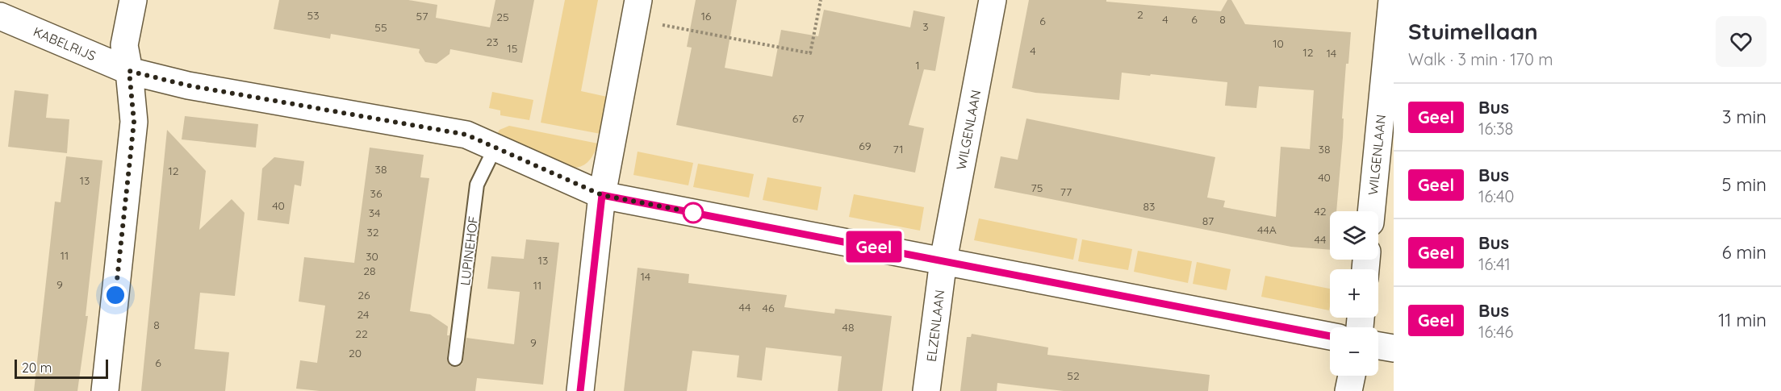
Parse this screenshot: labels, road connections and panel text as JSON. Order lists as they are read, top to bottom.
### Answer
{
  "streets": {
    "street": ["KABELRIJS", "WILGENLAAN", "ELZENLAAN"],
    "lane": ["LUPINEHOF"]
  },
  "crossings": [
    ["KABELRIJS", "WILGENLAAN"],
    ["KABELRIJS", "LUPINEHOF"],
    ["KABELRIJS", "ELZENLAAN"],
    ["WILGENLAAN", "ELZENLAAN"]
  ],
  "lines": ["bus line Geel"],
  "house_numbers": [
    "2",
    "53",
    "57",
    "16",
    "25",
    "4",
    "6",
    "8",
    "6",
    "3",
    "55",
    "23",
    "10",
    "15",
    "4",
    "12",
    "14",
    "1",
    "67",
    "69",
    "71",
    "38",
    "38",
    "12",
    "40",
    "13",
    "75",
    "77",
    "36",
    "40",
    "83",
    "42",
    "34",
    "87",
    "44A",
    "32",
    "44",
    "11",
    "30",
    "13",
    "28",
    "14",
    "9",
    "11",
    "26",
    "44",
    "46",
    "24",
    "8",
    "48",
    "22",
    "9",
    "20",
    "6",
    "52"
  ],
  "scale_bar": "20 m",
  "page": {
    "on_map": "Geel",
    "heading": ["Stuimellaan", "Walk · 3 min · 170 m"],
    "list": [
      {
        "mark": "Geel",
        "name": "Bus",
        "note": "16:38",
        "value": "3 min"
      },
      {
        "mark": "Geel",
        "name": "Bus",
        "note": "16:40",
        "value": "5 min"
      },
      {
        "mark": "Geel",
        "name": "Bus",
        "note": "16:41",
        "value": "6 min"
      },
      {
        "mark": "Geel",
        "name": "Bus",
        "note": "16:46",
        "value": "11 min"
      }
    ],
    "map_buttons": ["+", "−"],
    "scale": "20 m"
  }
}
